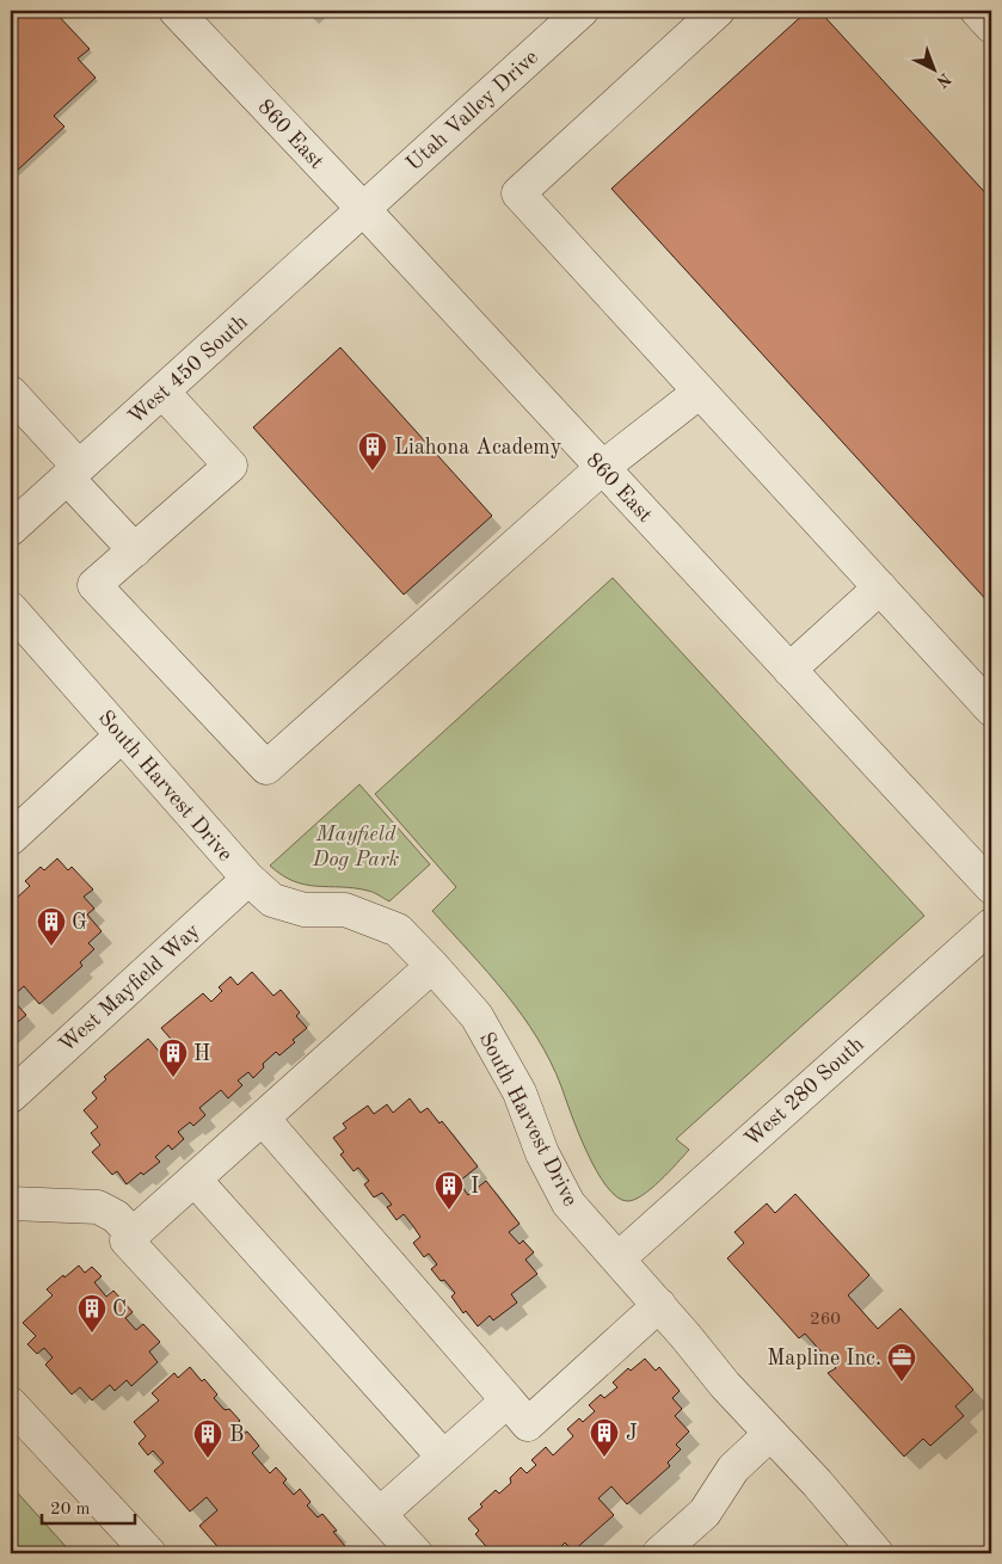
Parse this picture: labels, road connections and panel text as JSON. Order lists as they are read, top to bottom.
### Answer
{
  "streets": {
    "street": [
      "Utah Valley Drive",
      "860 East",
      "West 450 South",
      "South Harvest Drive",
      "West Mayfield Way",
      "West 280 South"
    ]
  },
  "crossings": [
    ["Utah Valley Drive", "860 East"],
    ["Utah Valley Drive", "West 450 South"],
    ["860 East", "West 450 South"],
    ["South Harvest Drive", "West Mayfield Way"],
    ["South Harvest Drive", "West 280 South"]
  ],
  "parks": ["Mayfield Dog Park"],
  "places": {
    "building": [
      "Liahona Academy",
      "G",
      "H",
      "I",
      "C",
      "J",
      "B"
    ],
    "office": ["Mapline Inc."]
  },
  "house_numbers": ["260"],
  "scale_bar": "20 m",
  "north": "bottom right"
}
